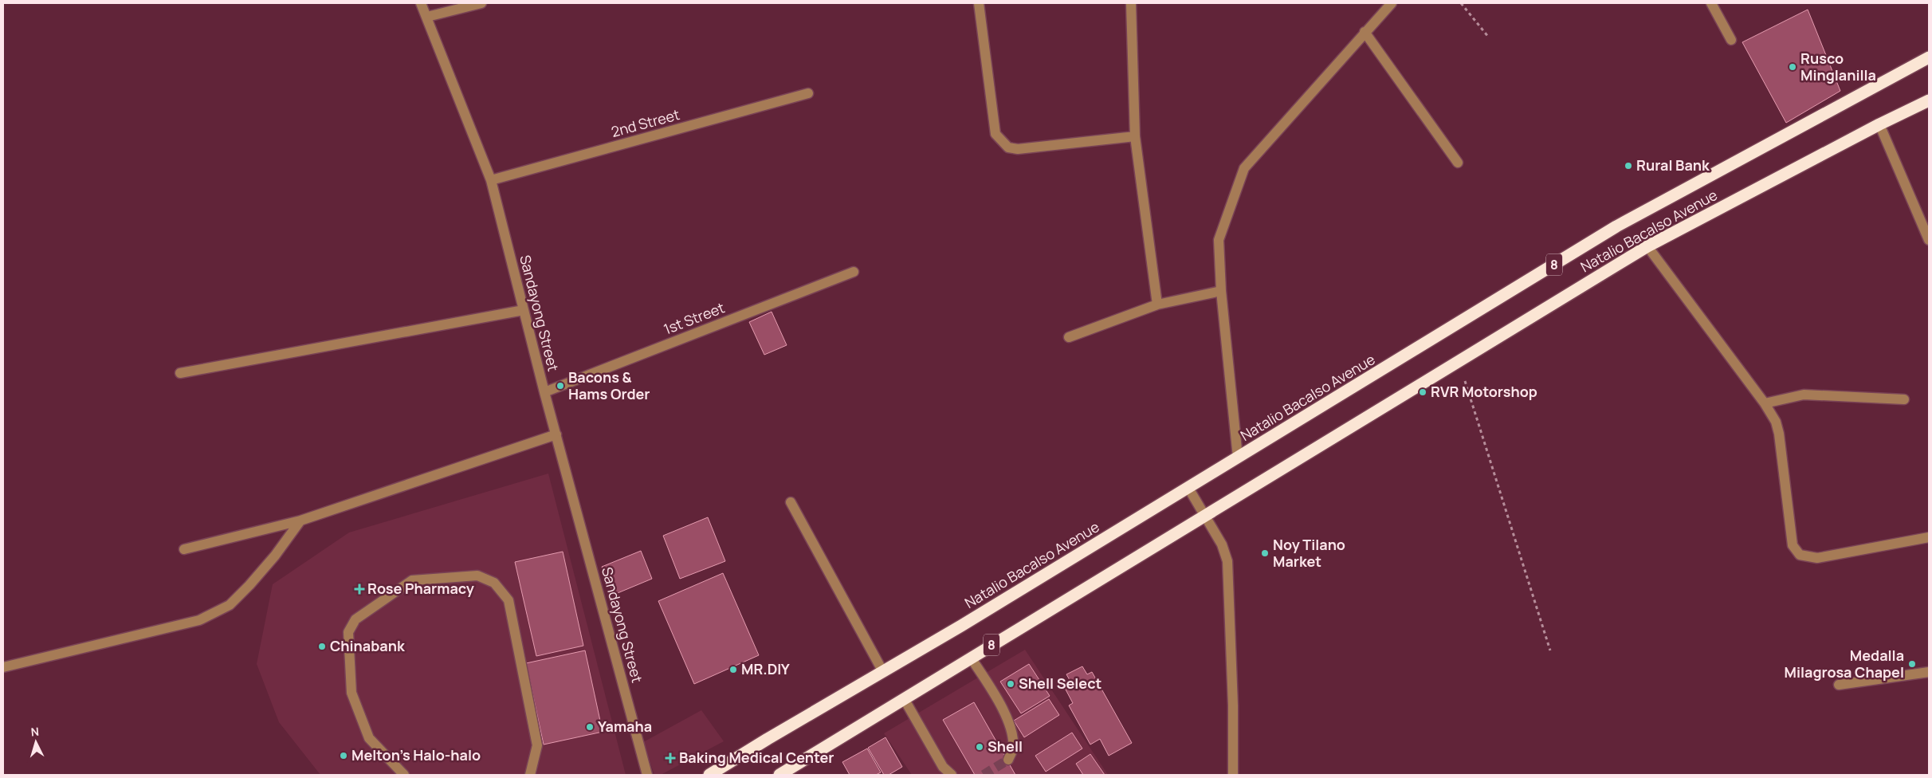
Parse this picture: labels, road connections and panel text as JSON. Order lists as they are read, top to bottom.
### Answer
{
  "streets": {
    "highway": ["Natalio Bacalso Avenue", "8"],
    "street": ["2nd Street", "Sandayong Street", "1st Street"]
  },
  "crossings": [
    ["2nd Street", "Sandayong Street"],
    ["Sandayong Street", "1st Street"]
  ],
  "places": {
    "other": [
      "Rusco Minglanilla",
      "Rural Bank",
      "Bacons & Hams Order",
      "RVR Motorshop",
      "Noy Tilano Market",
      "Chinabank",
      "Medalla Milagrosa Chapel",
      "MR.DIY",
      "Shell Select",
      "Yamaha",
      "Shell",
      "Melton's Halo-halo"
    ],
    "health": ["Rose Pharmacy", "Baking Medical Center"]
  },
  "north": "top"
}
